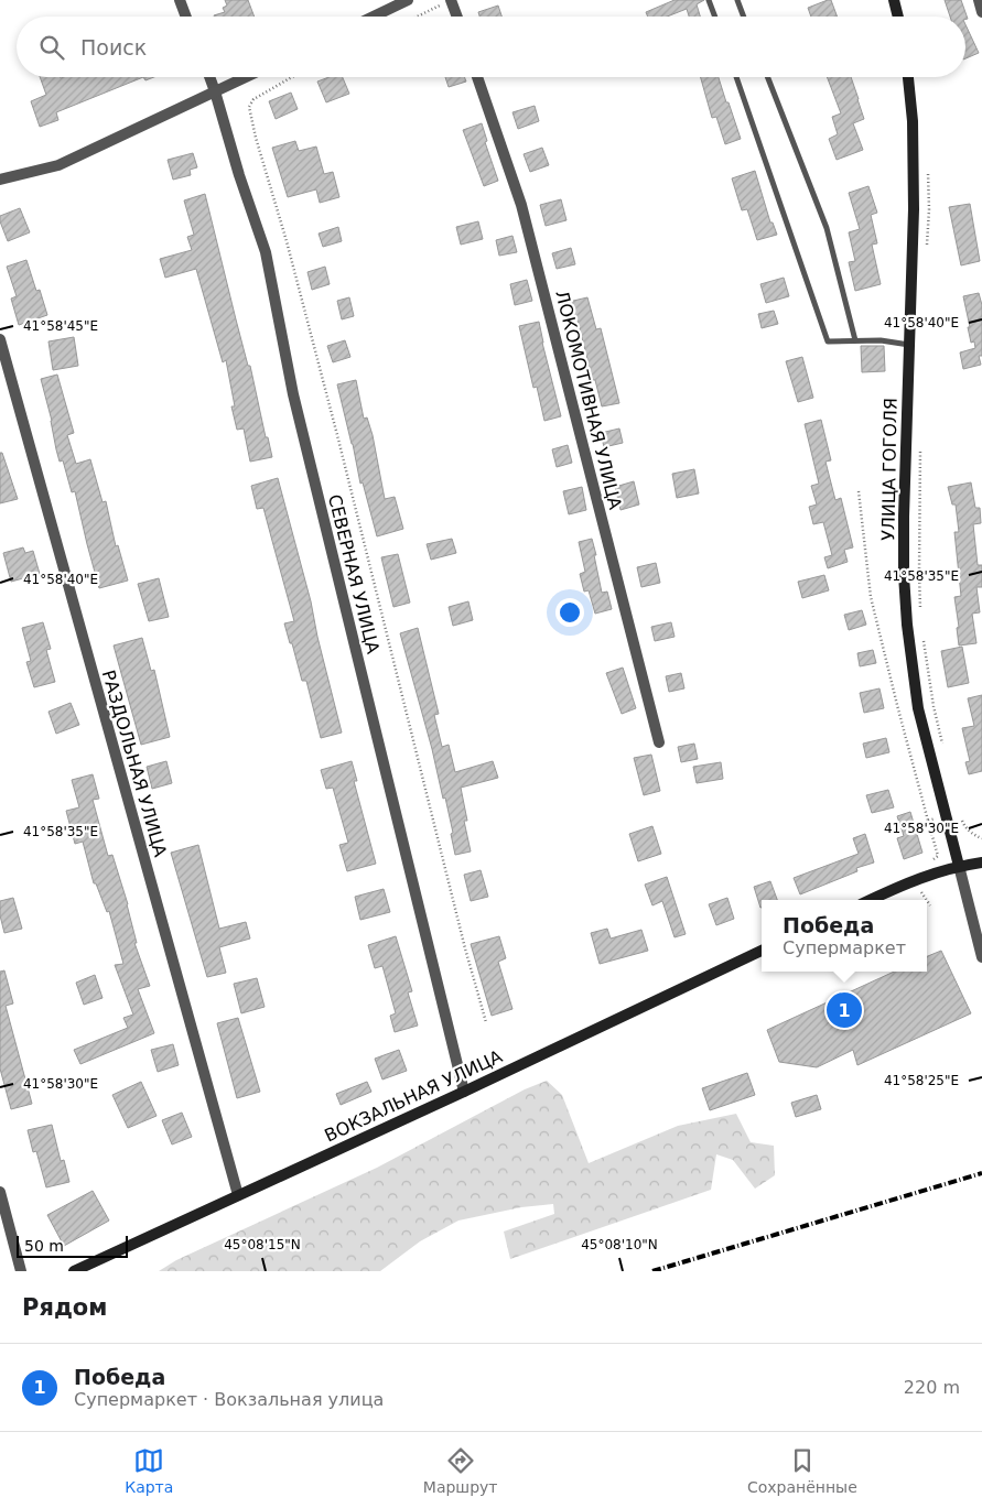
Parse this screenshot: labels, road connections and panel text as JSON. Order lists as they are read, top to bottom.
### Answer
{
  "streets": {
    "main road": ["УЛИЦА ГОГОЛЯ", "ВОКЗАЛЬНАЯ УЛИЦА"],
    "street": ["ЛОКОМОТИВНАЯ УЛИЦА", "СЕВЕРНАЯ УЛИЦА", "РАЗДОЛЬНАЯ УЛИЦА"]
  },
  "crossings": [
    ["СЕВЕРНАЯ УЛИЦА", "ВОКЗАЛЬНАЯ УЛИЦА"],
    ["РАЗДОЛЬНАЯ УЛИЦА", "ВОКЗАЛЬНАЯ УЛИЦА"]
  ],
  "scale_bar": "50 m",
  "page": {
    "search": "Поиск",
    "popup": ["Победа", "Супермаркет"],
    "pins": "1",
    "scale": "50 m",
    "heading": "Рядом",
    "list": [
      {
        "mark": "1",
        "name": "Победа",
        "note": "Супермаркет · Вокзальная улица",
        "value": "220 m"
      }
    ],
    "nav": ["Карта", "Маршрут", "Сохранённые"]
  },
  "coordinates": [
    "41°58'40\"E",
    "41°58'45\"E",
    "41°58'35\"E",
    "41°58'30\"E",
    "41°58'25\"E",
    "45°08'15\"N",
    "45°08'10\"N"
  ]
}
